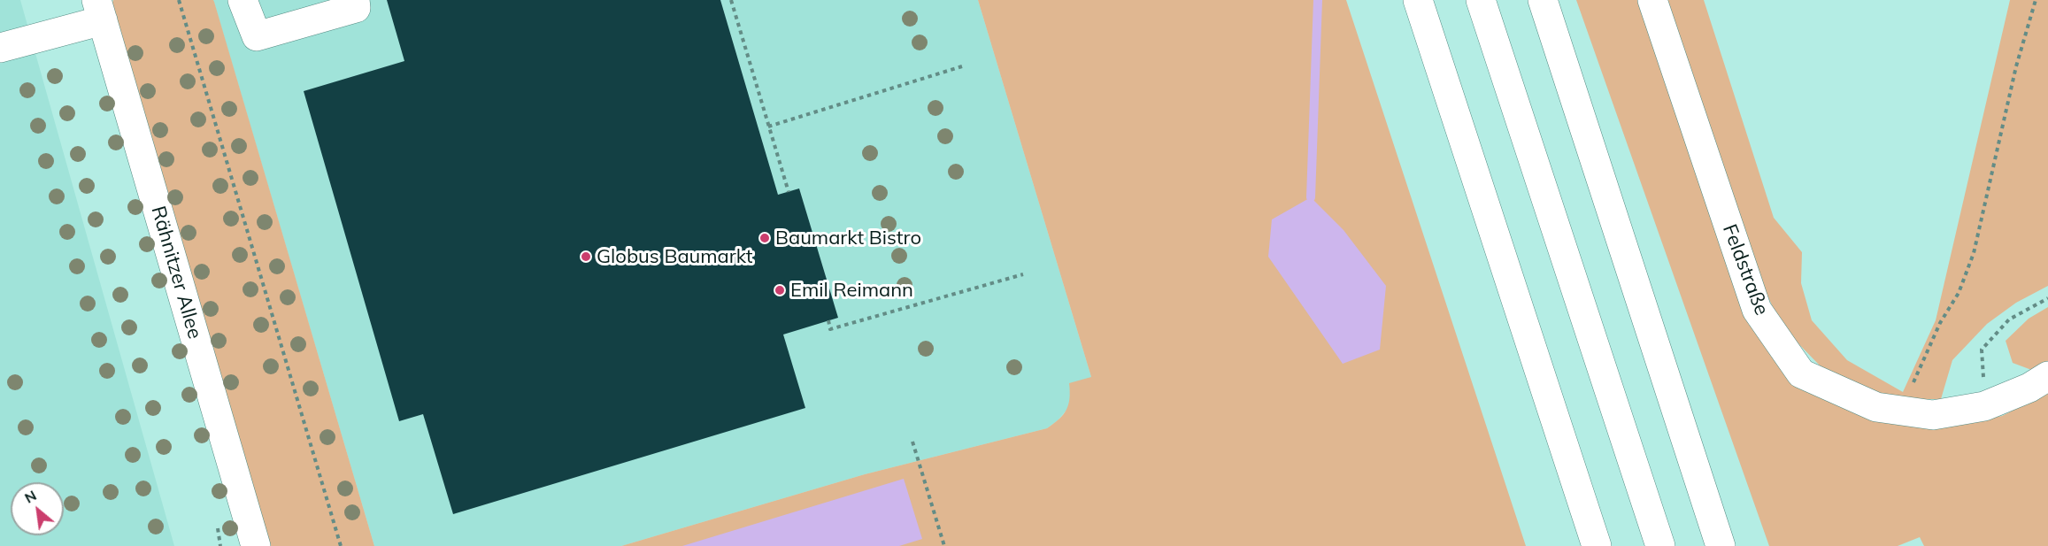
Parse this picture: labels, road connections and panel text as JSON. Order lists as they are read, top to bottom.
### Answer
{
  "streets": {
    "main road": ["Feldstraße", "Rähnitzer Allee"]
  },
  "places": ["Baumarkt Bistro", "Globus Baumarkt", "Emil Reimann"],
  "north": "top left"
}
